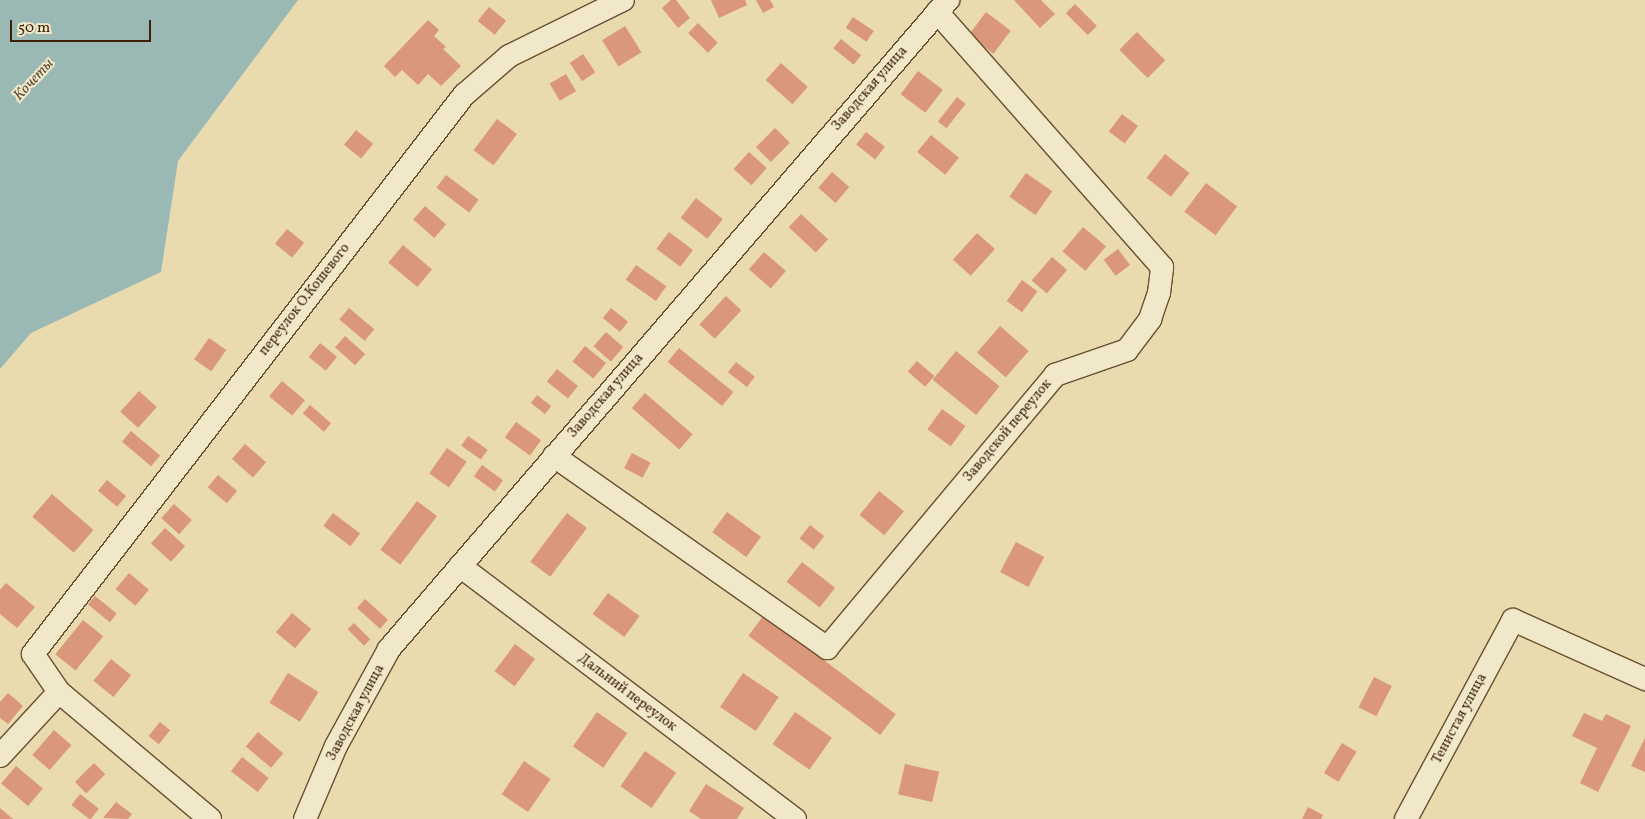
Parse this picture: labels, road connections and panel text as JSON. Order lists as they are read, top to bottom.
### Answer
{
  "streets": {
    "street": [
      "Заводская улица",
      "переулок О.Кошевого",
      "Заводской переулок",
      "Дальний переулок",
      "Тенистая улица"
    ]
  },
  "crossings": [
    ["Заводская улица", "Заводской переулок"],
    ["Заводская улица", "Дальний переулок"]
  ],
  "water": ["Кочеты"],
  "scale_bar": "50 m"
}
